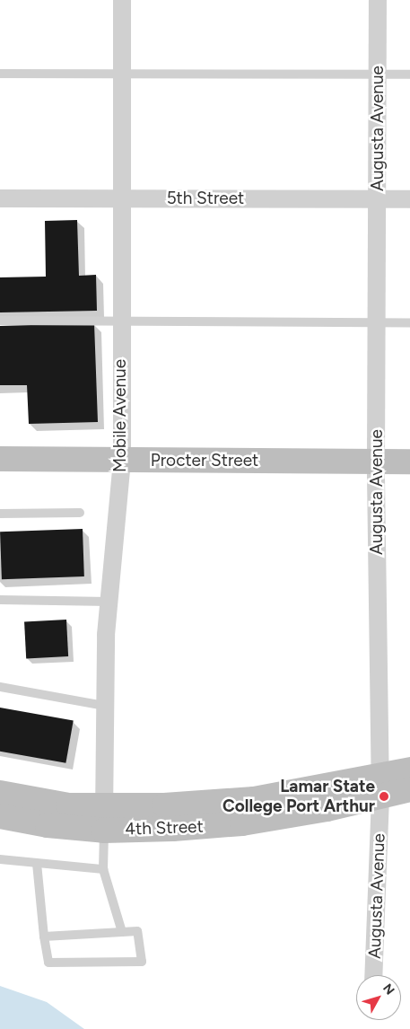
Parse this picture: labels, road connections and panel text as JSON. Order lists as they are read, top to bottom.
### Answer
{
  "streets": {
    "street": [
      "Augusta Avenue",
      "5th Street",
      "Mobile Avenue",
      "Procter Street",
      "4th Street"
    ]
  },
  "crossings": [
    ["Augusta Avenue", "5th Street"],
    ["Augusta Avenue", "Procter Street"],
    ["Augusta Avenue", "4th Street"],
    ["5th Street", "Mobile Avenue"],
    ["Mobile Avenue", "Procter Street"],
    ["Mobile Avenue", "4th Street"]
  ],
  "places": ["Lamar State College Port Arthur"],
  "north": "top right"
}
